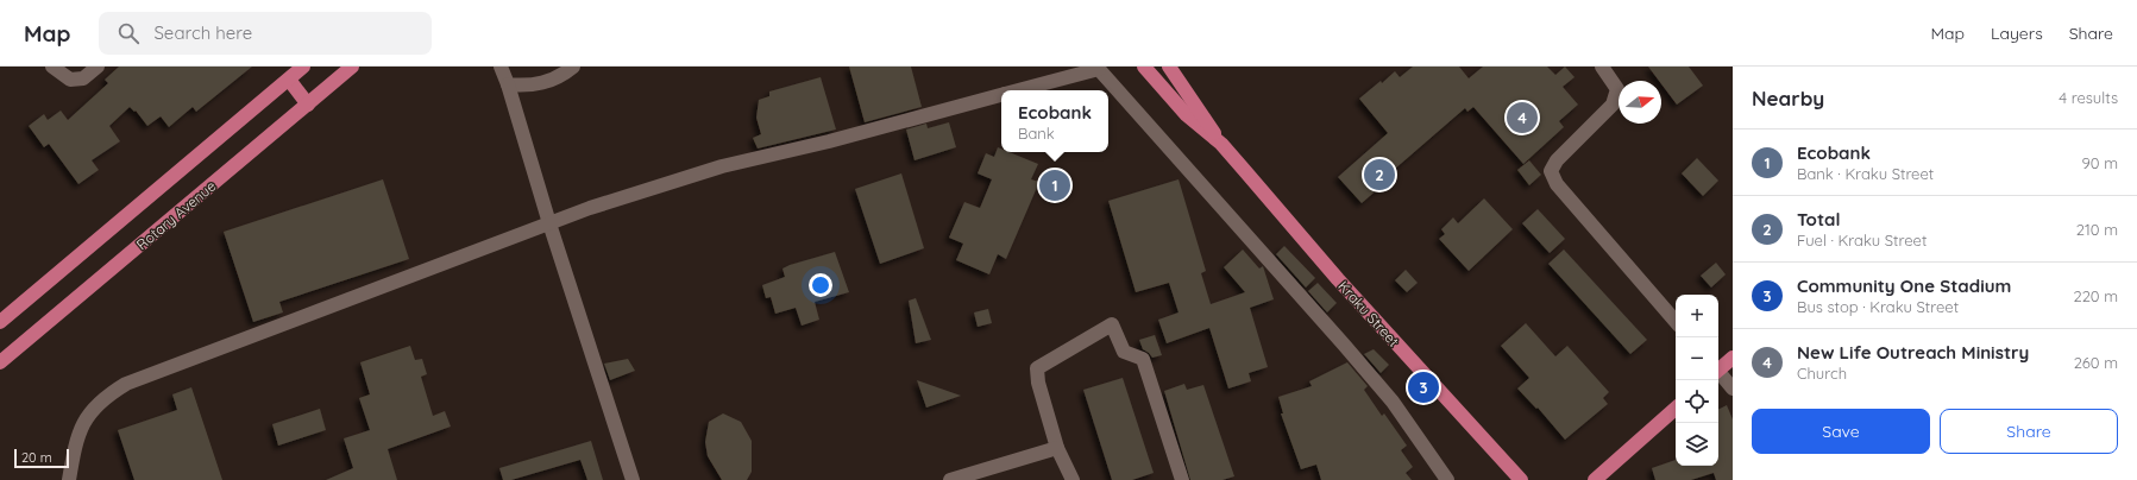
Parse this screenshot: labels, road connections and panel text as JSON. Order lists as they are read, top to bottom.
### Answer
{
  "streets": {
    "main road": ["Rotary Avenue", "Kraku Street"]
  },
  "scale_bar": "20 m",
  "north": "right",
  "page": {
    "header": "Map",
    "search": "Search here",
    "nav": ["Map", "Layers", "Share"],
    "heading": ["Nearby", "4 results"],
    "popup": ["Ecobank", "Bank"],
    "pins": [
      "4",
      "2",
      "1",
      "3"
    ],
    "list": [
      {
        "mark": "1",
        "name": "Ecobank",
        "note": "Bank · Kraku Street",
        "value": "90 m"
      },
      {
        "mark": "2",
        "name": "Total",
        "note": "Fuel · Kraku Street",
        "value": "210 m"
      },
      {
        "mark": "3",
        "name": "Community One Stadium",
        "note": "Bus stop · Kraku Street",
        "value": "220 m"
      },
      {
        "mark": "4",
        "name": "New Life Outreach Ministry",
        "note": "Church",
        "value": "260 m"
      }
    ],
    "map_buttons": ["+", "−"],
    "buttons": ["Save", "Share"],
    "scale": "20 m"
  }
}
